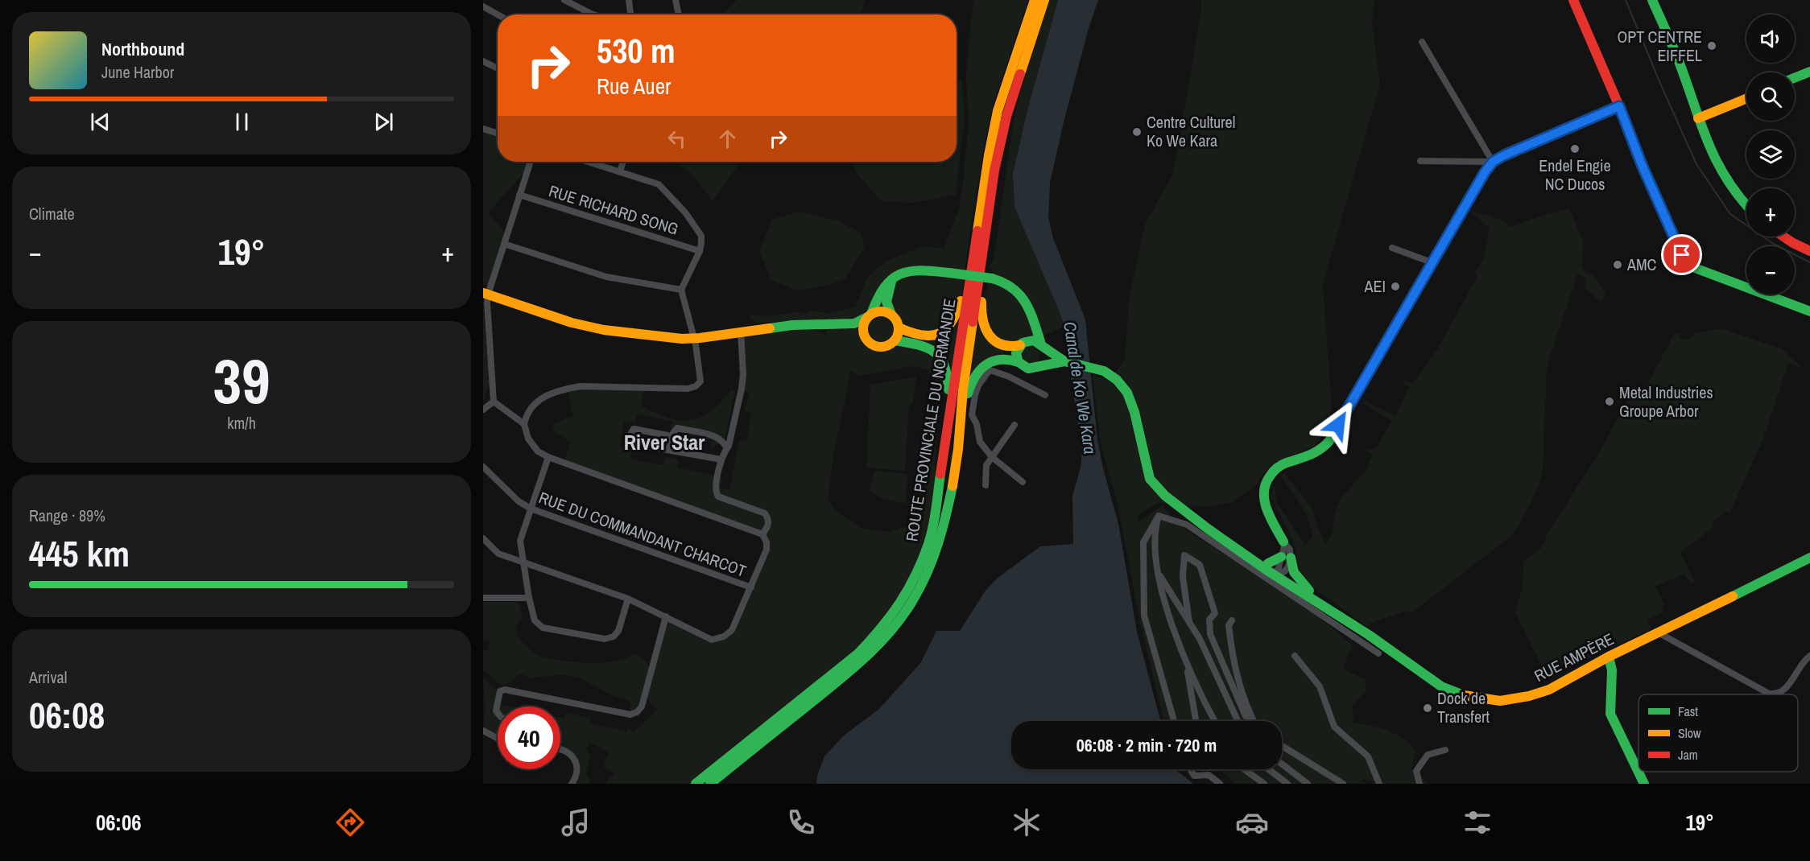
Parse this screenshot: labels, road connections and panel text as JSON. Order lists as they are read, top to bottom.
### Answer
{
  "streets": {
    "main road": ["ROUTE PROVINCIALE DU NORMANDIE", "RUE AMPÈRE"],
    "street": ["RUE RICHARD SONG", "RUE DU COMMANDANT CHARCOT"]
  },
  "districts": ["River Star"],
  "water": ["Canal de Ko We Kara"],
  "places": [
    "OPT CENTRE EIFFEL",
    "Centre Culturel Ko We Kara",
    "Endel Engie NC Ducos",
    "AMC",
    "AEI",
    "Metal Industries Groupe Arbor",
    "Dock de Transfert"
  ],
  "legend": ["Fast", "Slow", "Jam"],
  "page": {
    "map_buttons": ["+", "−"],
    "turn": ["530 m", "Rue Auer"],
    "song": ["Northbound", "June Harbor"],
    "tile": [
      "Climate",
      ["39", "km/h"],
      ["Range · 89%", "445 km"],
      ["Arrival", "06:08"]
    ],
    "heat": ["−", "19°", "+"],
    "limit": "40",
    "trip": "06:08 · 2 min · 720 m",
    "tabs": ["06:06", "19°"]
  }
}
